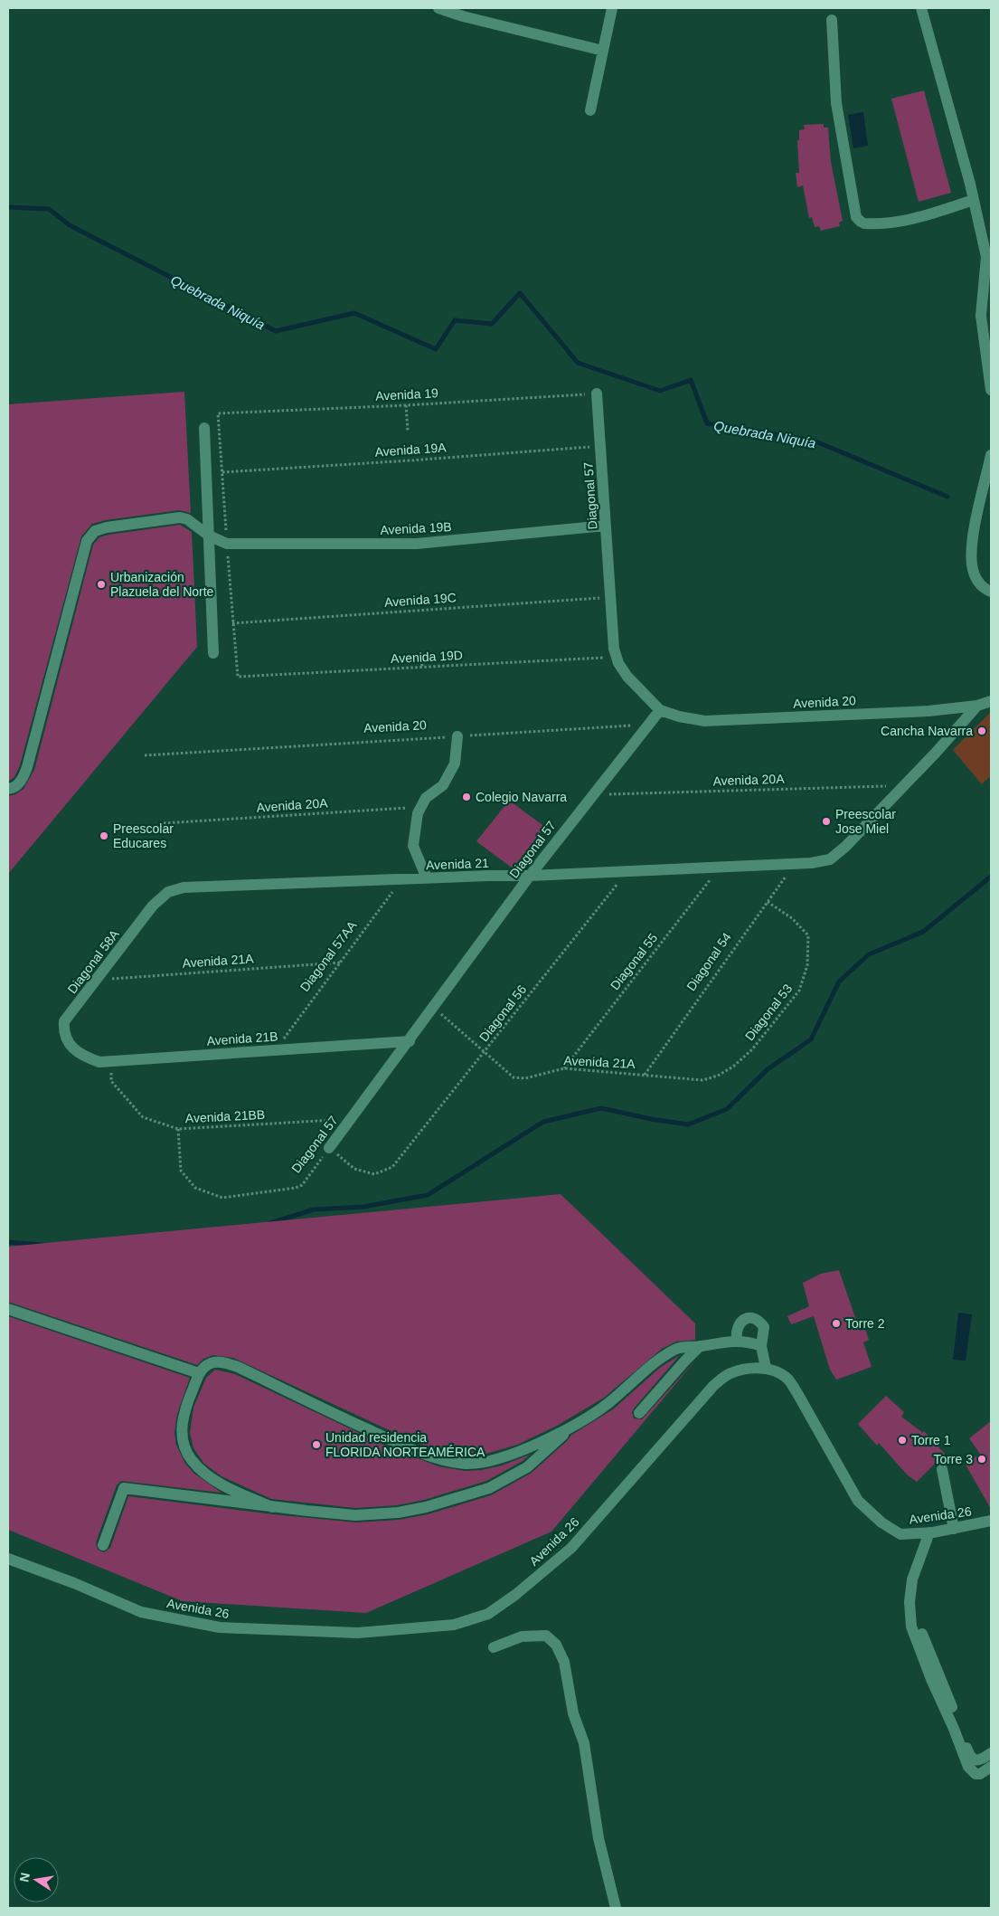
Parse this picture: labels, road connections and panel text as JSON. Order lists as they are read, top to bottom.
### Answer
{
  "streets": {
    "street": [
      "Diagonal 57",
      "Avenida 19B",
      "Avenida 20",
      "Avenida 21",
      "Diagonal 58A",
      "Avenida 21B",
      "Avenida 26"
    ],
    "path": [
      "Avenida 19",
      "Avenida 19A",
      "Avenida 19C",
      "Avenida 19D",
      "Avenida 20A",
      "Diagonal 57AA",
      "Avenida 21A",
      "Diagonal 55",
      "Diagonal 54",
      "Diagonal 53",
      "Diagonal 56",
      "Avenida 21BB"
    ]
  },
  "crossings": [
    ["Avenida 19", "Diagonal 57"],
    ["Avenida 19A", "Diagonal 57"],
    ["Diagonal 57", "Avenida 19B"],
    ["Diagonal 57", "Avenida 19C"],
    ["Diagonal 57", "Avenida 19D"],
    ["Diagonal 57", "Avenida 20"],
    ["Diagonal 57", "Avenida 20A"],
    ["Diagonal 57", "Avenida 21"],
    ["Diagonal 57", "Avenida 21A"],
    ["Diagonal 57", "Diagonal 56"],
    ["Diagonal 57", "Avenida 21B"],
    ["Diagonal 57", "Avenida 21BB"],
    ["Avenida 20A", "Avenida 21"],
    ["Avenida 21", "Diagonal 57AA"],
    ["Avenida 21", "Diagonal 58A"],
    ["Avenida 21", "Diagonal 55"],
    ["Avenida 21", "Diagonal 54"],
    ["Avenida 21", "Diagonal 56"],
    ["Diagonal 57AA", "Avenida 21A"],
    ["Diagonal 57AA", "Avenida 21B"],
    ["Avenida 21A", "Diagonal 58A"],
    ["Avenida 21A", "Diagonal 55"],
    ["Avenida 21A", "Diagonal 54"],
    ["Avenida 21A", "Diagonal 53"],
    ["Avenida 21A", "Diagonal 56"],
    ["Diagonal 58A", "Avenida 21B"],
    ["Diagonal 54", "Diagonal 53"],
    ["Avenida 21B", "Avenida 21BB"]
  ],
  "water": ["Quebrada Niquía"],
  "places": [
    "Urbanización Plazuela del Norte",
    "Cancha Navarra",
    "Colegio Navarra",
    "Preescolar Jose Miel",
    "Preescolar Educares",
    "Torre 2",
    "Torre 1",
    "Unidad residencia FLORIDA NORTEAMÉRICA",
    "Torre 3"
  ],
  "north": "left"
}
